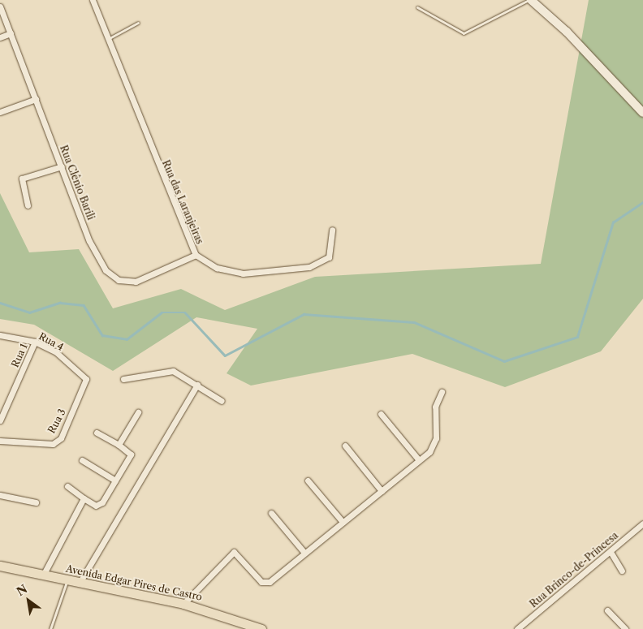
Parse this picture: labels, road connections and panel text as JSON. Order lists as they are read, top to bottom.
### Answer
{
  "streets": {
    "main road": ["Avenida Edgar Pires de Castro"],
    "street": [
      "Rua Clênio Barili",
      "Rua das Laranjeiras",
      "Rua 4",
      "Rua 1",
      "Rua 3",
      "Rua Brinco-de-Princesa"
    ]
  },
  "crossings": [
    ["Rua Clênio Barili", "Rua das Laranjeiras"],
    ["Rua 4", "Rua 1"],
    ["Rua 4", "Rua 3"]
  ],
  "north": "top left"
}
